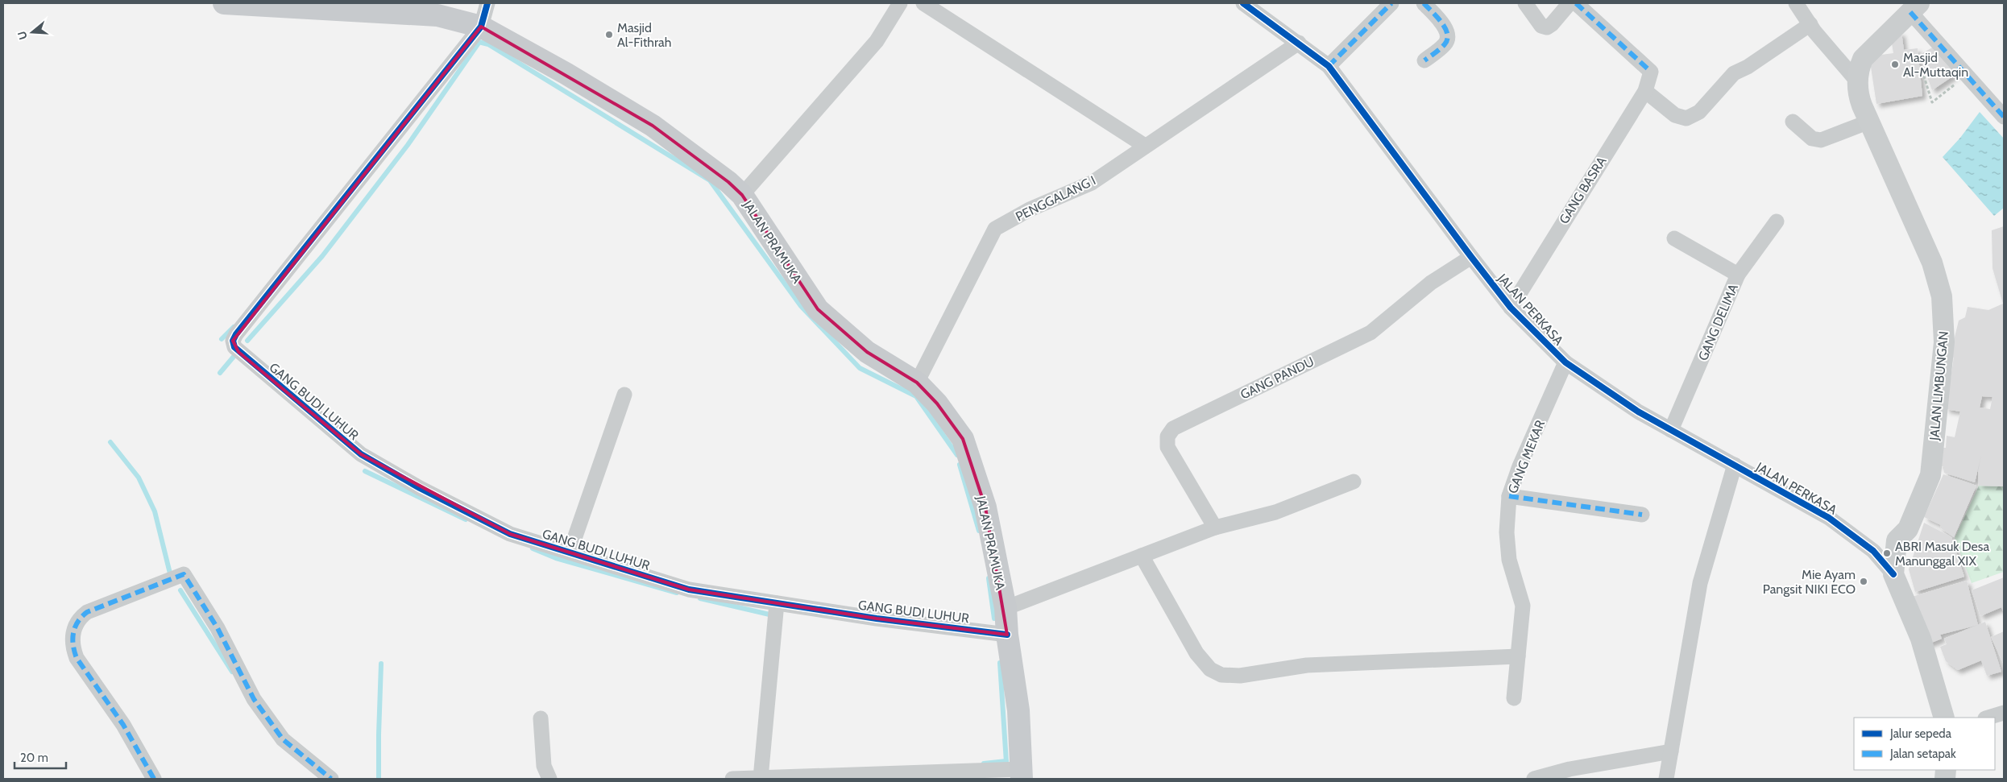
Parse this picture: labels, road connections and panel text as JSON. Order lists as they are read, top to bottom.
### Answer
{
  "streets": {
    "main road": ["JALAN PRAMUKA"],
    "street": [
      "GANG BASRA",
      "PENGGALANG I",
      "JALAN PERKASA",
      "GANG DELIMA",
      "GANG PANDU",
      "JALAN LIMBUNGAN",
      "GANG BUDI LUHUR",
      "GANG MEKAR"
    ]
  },
  "crossings": [
    ["GANG BASRA", "JALAN PERKASA"],
    ["PENGGALANG I", "JALAN PRAMUKA"],
    ["PENGGALANG I", "JALAN PERKASA"],
    ["JALAN PRAMUKA", "GANG BUDI LUHUR"],
    ["JALAN PERKASA", "GANG DELIMA"],
    ["JALAN PERKASA", "GANG PANDU"],
    ["JALAN PERKASA", "GANG MEKAR"]
  ],
  "places": [
    "Masjid Al-Fithrah",
    "Masjid Al-Muttaqin",
    "ABRI Masuk Desa Manunggal XIX",
    "Mie Ayam Pangsit NIKI ECO"
  ],
  "legend": ["Jalur sepeda", "Jalan setapak"],
  "scale_bar": "20 m",
  "north": "left"
}
